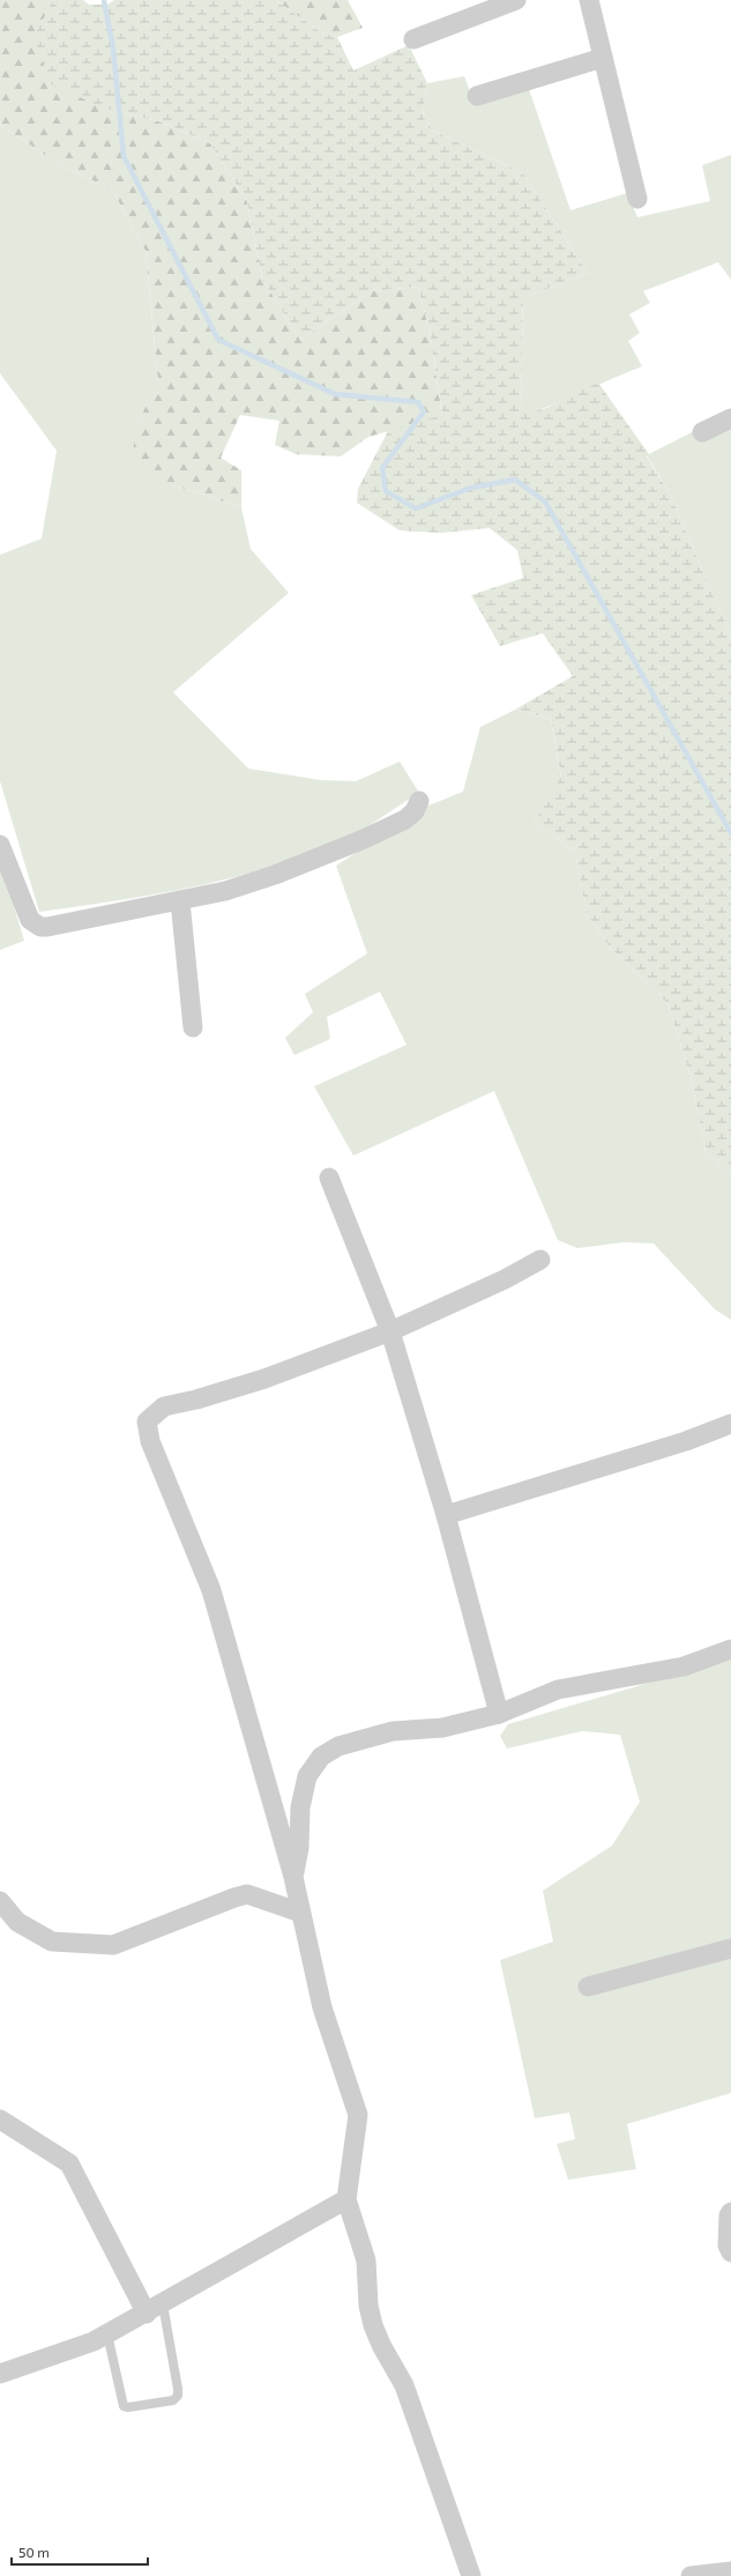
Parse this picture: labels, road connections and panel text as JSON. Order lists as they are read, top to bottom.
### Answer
{
  "scale_bar": "50 m"
}
